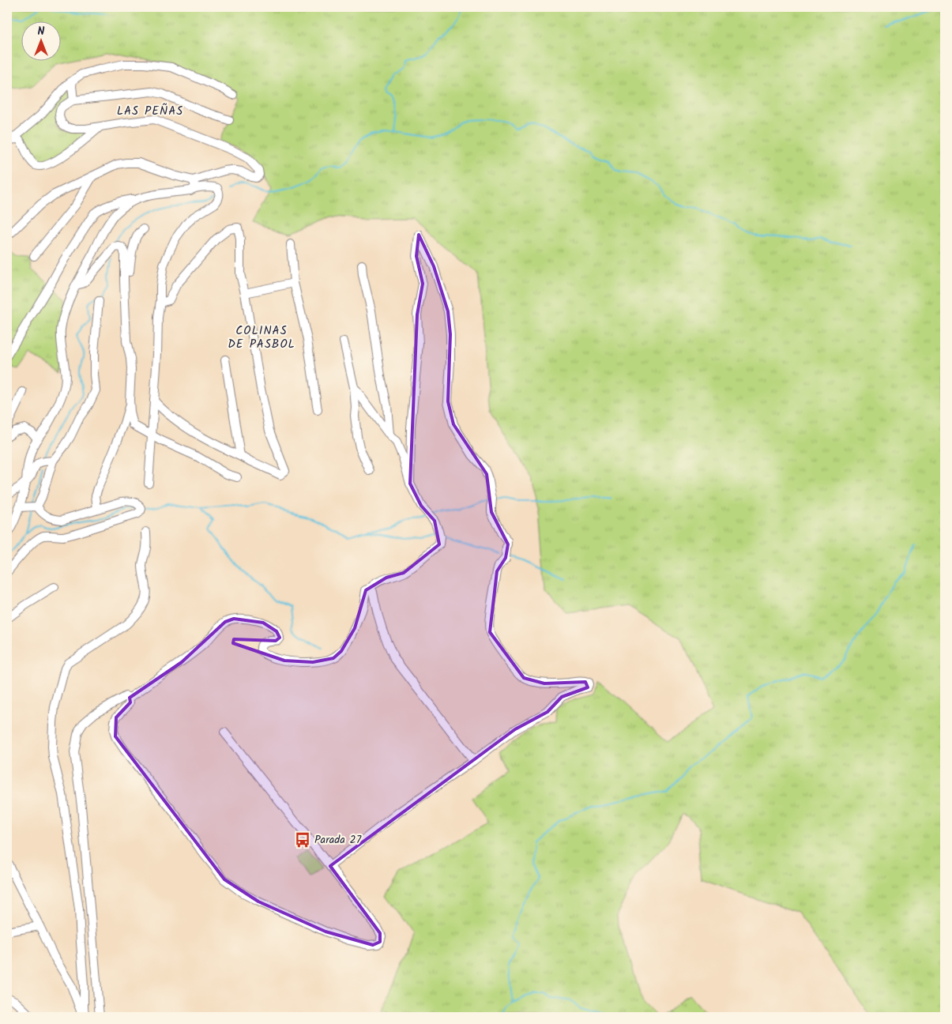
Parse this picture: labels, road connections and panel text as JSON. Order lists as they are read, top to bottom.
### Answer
{
  "districts": ["LAS PEÑAS", "COLINAS DE PASBOL"],
  "places": {
    "bus stop": ["Parada 27"]
  },
  "north": "top"
}
